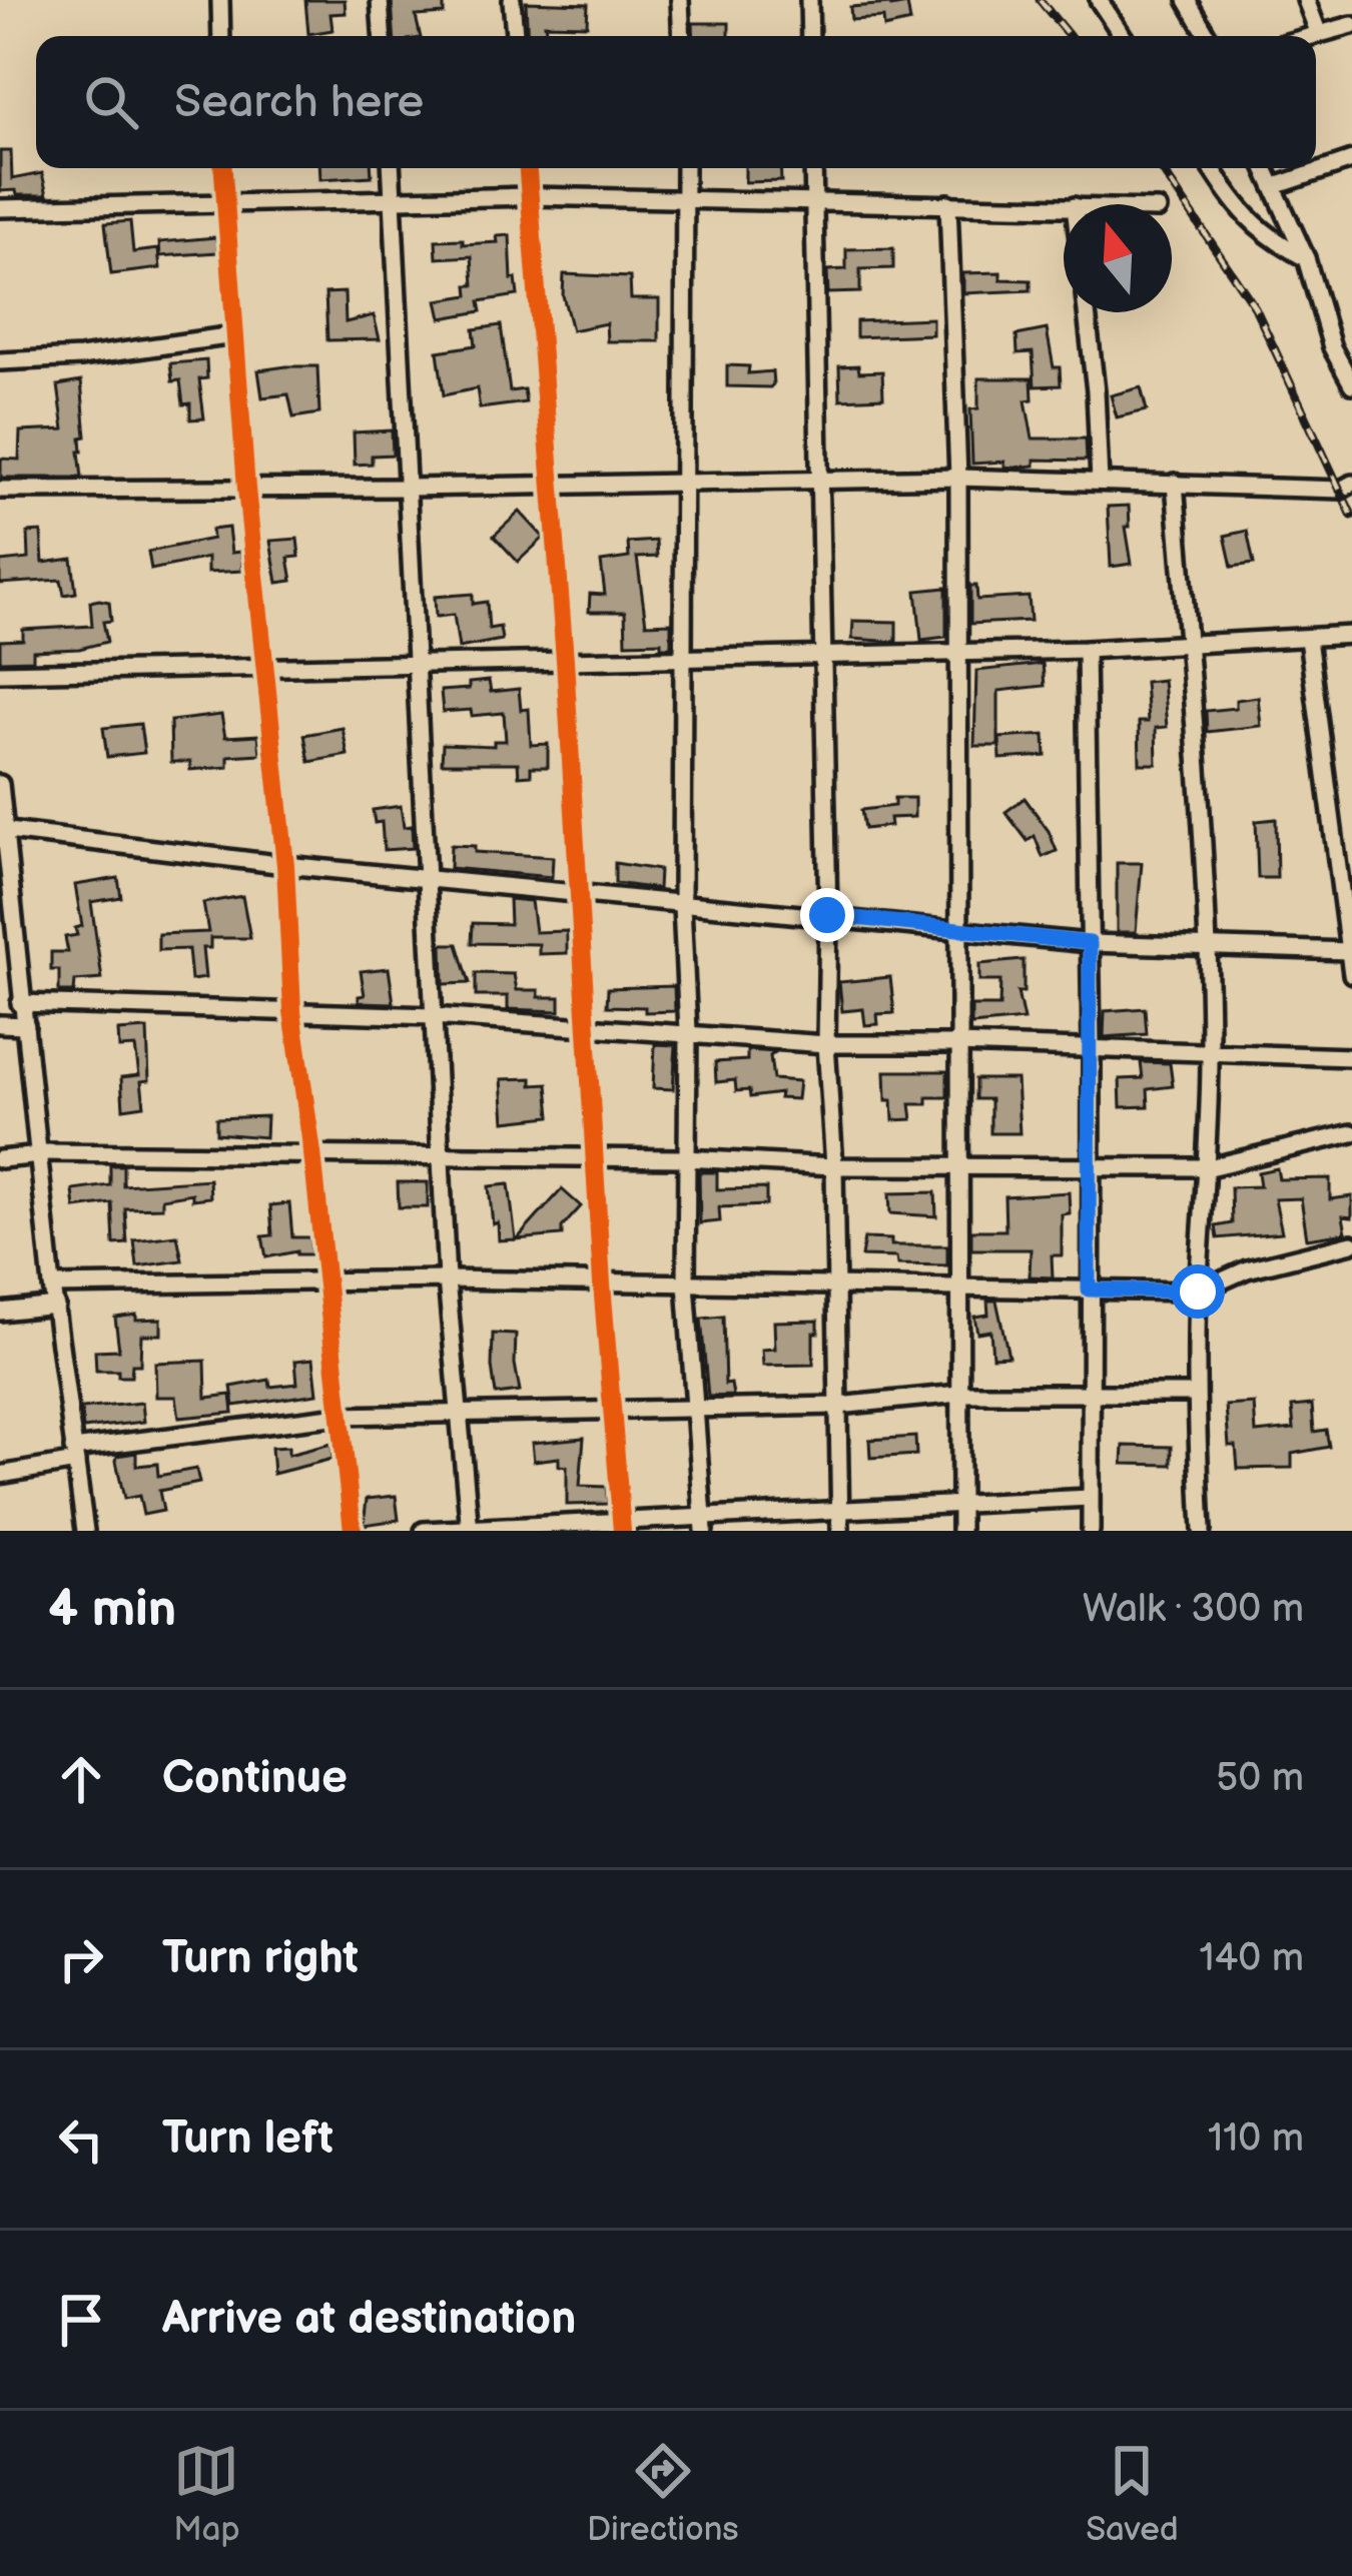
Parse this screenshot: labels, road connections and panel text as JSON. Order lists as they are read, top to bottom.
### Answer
{
  "north": "top",
  "page": {
    "search": "Search here",
    "heading": ["4 min", "Walk · 300 m"],
    "list": [
      ["Continue", "50 m"],
      ["Turn right", "140 m"],
      ["Turn left", "110 m"],
      "Arrive at destination"
    ],
    "nav": ["Map", "Directions", "Saved"]
  }
}
